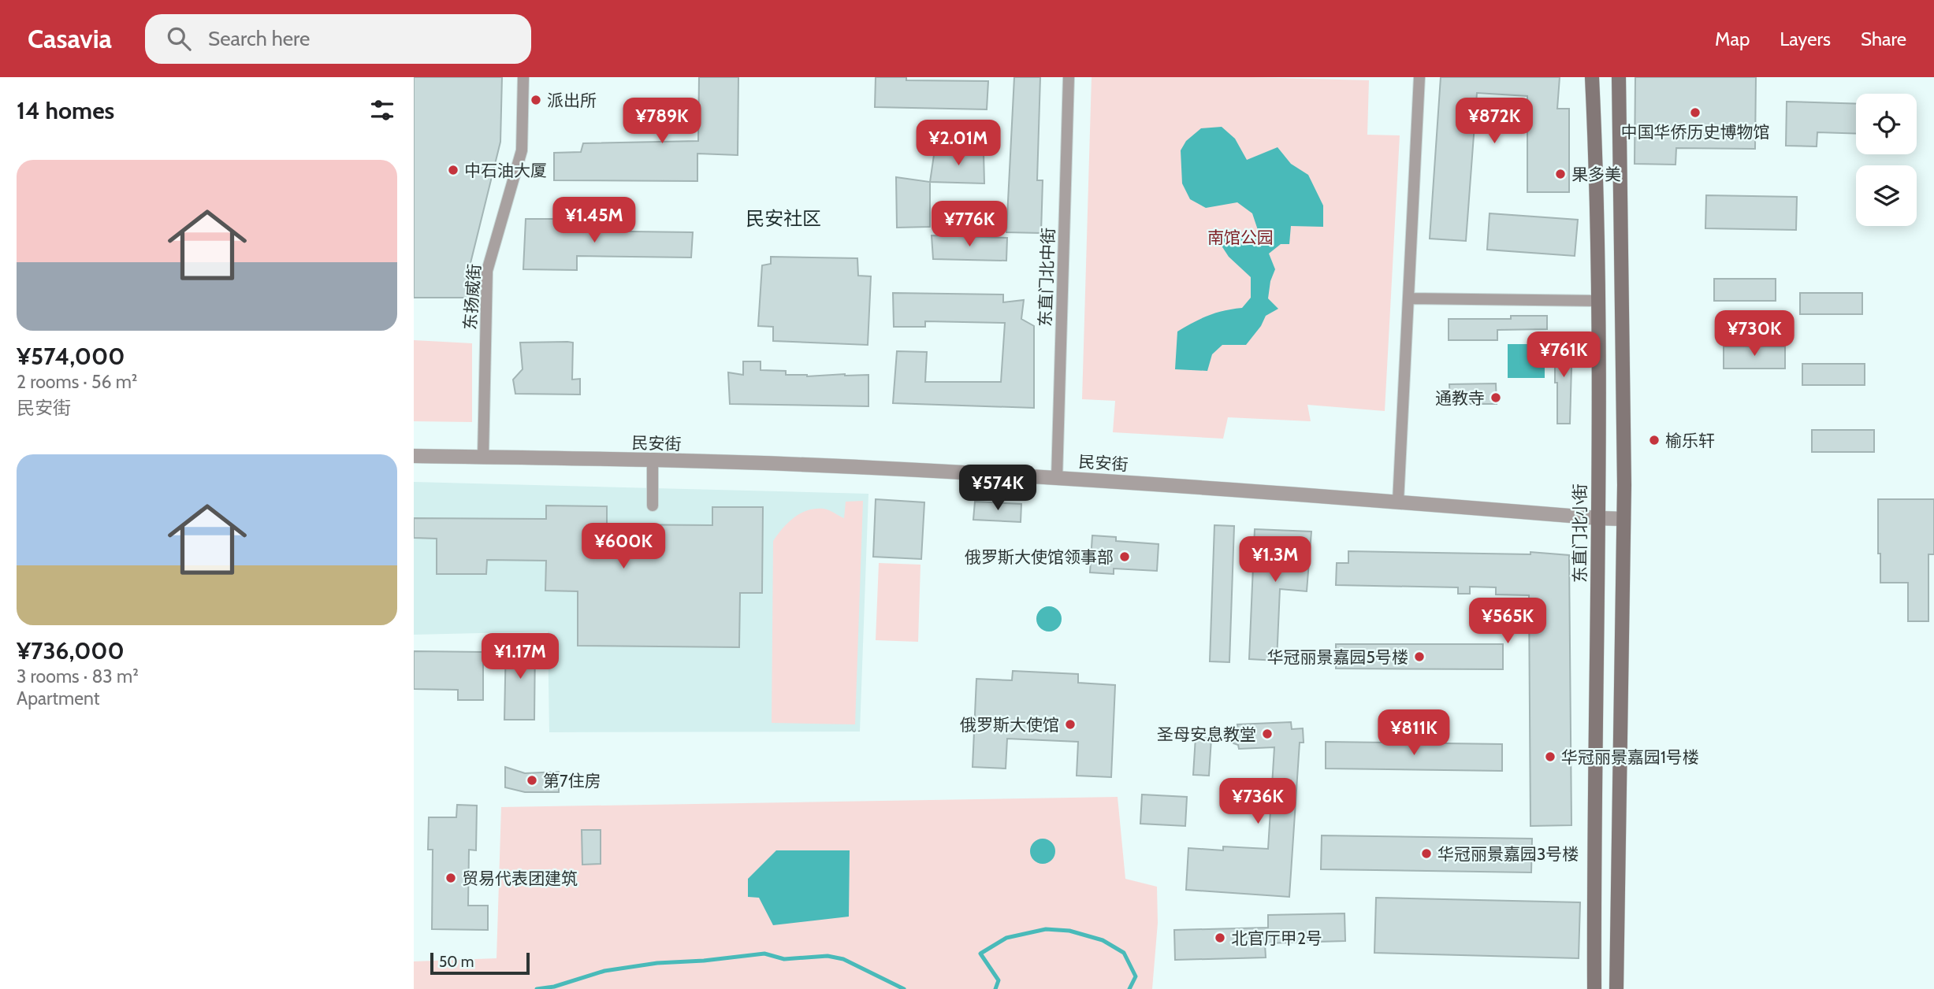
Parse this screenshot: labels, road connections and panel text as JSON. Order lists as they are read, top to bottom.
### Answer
{
  "streets": {
    "main road": ["东直门北小街"],
    "street": ["东直门北中街", "东扬威街", "民安街"]
  },
  "crossings": [
    ["东直门北中街", "民安街"],
    ["东扬威街", "民安街"],
    ["民安街", "东直门北小街"]
  ],
  "districts": ["民安社区"],
  "parks": ["南馆公园"],
  "places": [
    "派出所",
    "中国华侨历史博物馆",
    "中石油大厦",
    "果多美",
    "通教寺",
    "榆乐轩",
    "俄罗斯大使馆领事部",
    "华冠丽景嘉园5号楼",
    "俄罗斯大使馆",
    "圣母安息教堂",
    "华冠丽景嘉园1号楼",
    "第7住房",
    "华冠丽景嘉园3号楼",
    "贸易代表团建筑",
    "北官厅甲2号"
  ],
  "scale_bar": "50 m",
  "page": {
    "header": "Casavia",
    "search": "Search here",
    "nav": ["Map", "Layers", "Share"],
    "heading": "14 homes",
    "price": [
      "¥789K",
      "¥872K",
      "¥2.01M",
      "¥1.45M",
      "¥776K",
      "¥730K",
      "¥761K",
      "¥574K",
      "¥600K",
      "¥1.3M",
      "¥565K",
      "¥1.17M",
      "¥811K",
      "¥736K"
    ],
    "list": [
      {
        "name": "¥574,000",
        "note": "2 rooms · 56 m² · 民安街"
      },
      {
        "name": "¥736,000",
        "note": "3 rooms · 83 m² · Apartment"
      }
    ],
    "scale": "50 m"
  }
}
